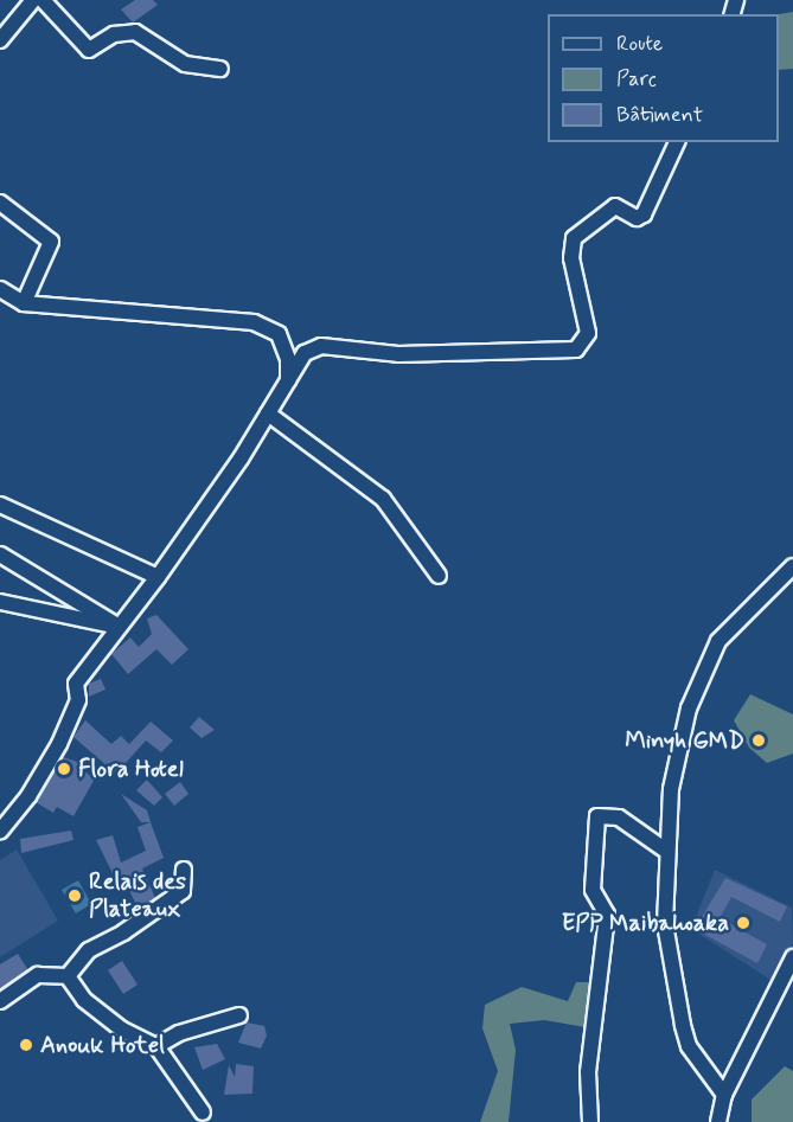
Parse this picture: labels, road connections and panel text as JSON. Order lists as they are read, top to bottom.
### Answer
{
  "places": [
    "Minyh GMD",
    "Flora Hotel",
    "Relais des Plateaux",
    "EPP Maibahoaka",
    "Anouk Hotel"
  ],
  "legend": ["Route", "Parc", "Bâtiment"]
}
